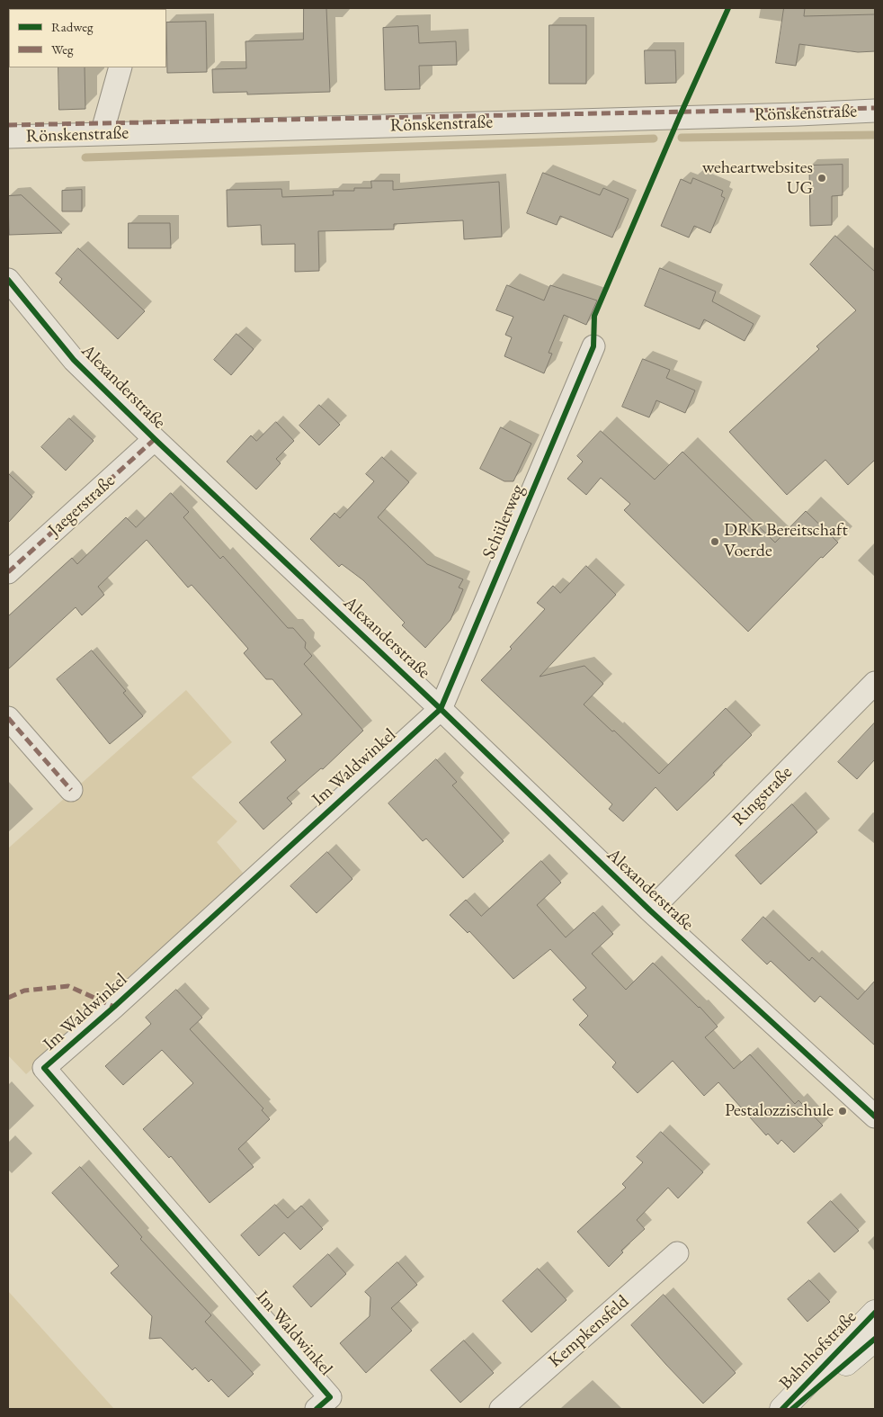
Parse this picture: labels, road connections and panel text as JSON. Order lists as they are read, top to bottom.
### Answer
{
  "streets": {
    "street": [
      "Rönskenstraße",
      "Alexanderstraße",
      "Jaegerstraße",
      "Schülerweg",
      "Im Waldwinkel",
      "Ringstraße",
      "Kempkensfeld",
      "Bahnhofstraße"
    ]
  },
  "crossings": [
    ["Alexanderstraße", "Jaegerstraße"],
    ["Alexanderstraße", "Schülerweg"],
    ["Alexanderstraße", "Im Waldwinkel"],
    ["Alexanderstraße", "Ringstraße"],
    ["Schülerweg", "Im Waldwinkel"]
  ],
  "places": ["weheartwebsites UG", "DRK Bereitschaft Voerde", "Pestalozzischule"],
  "legend": ["Radweg", "Weg"]
}
